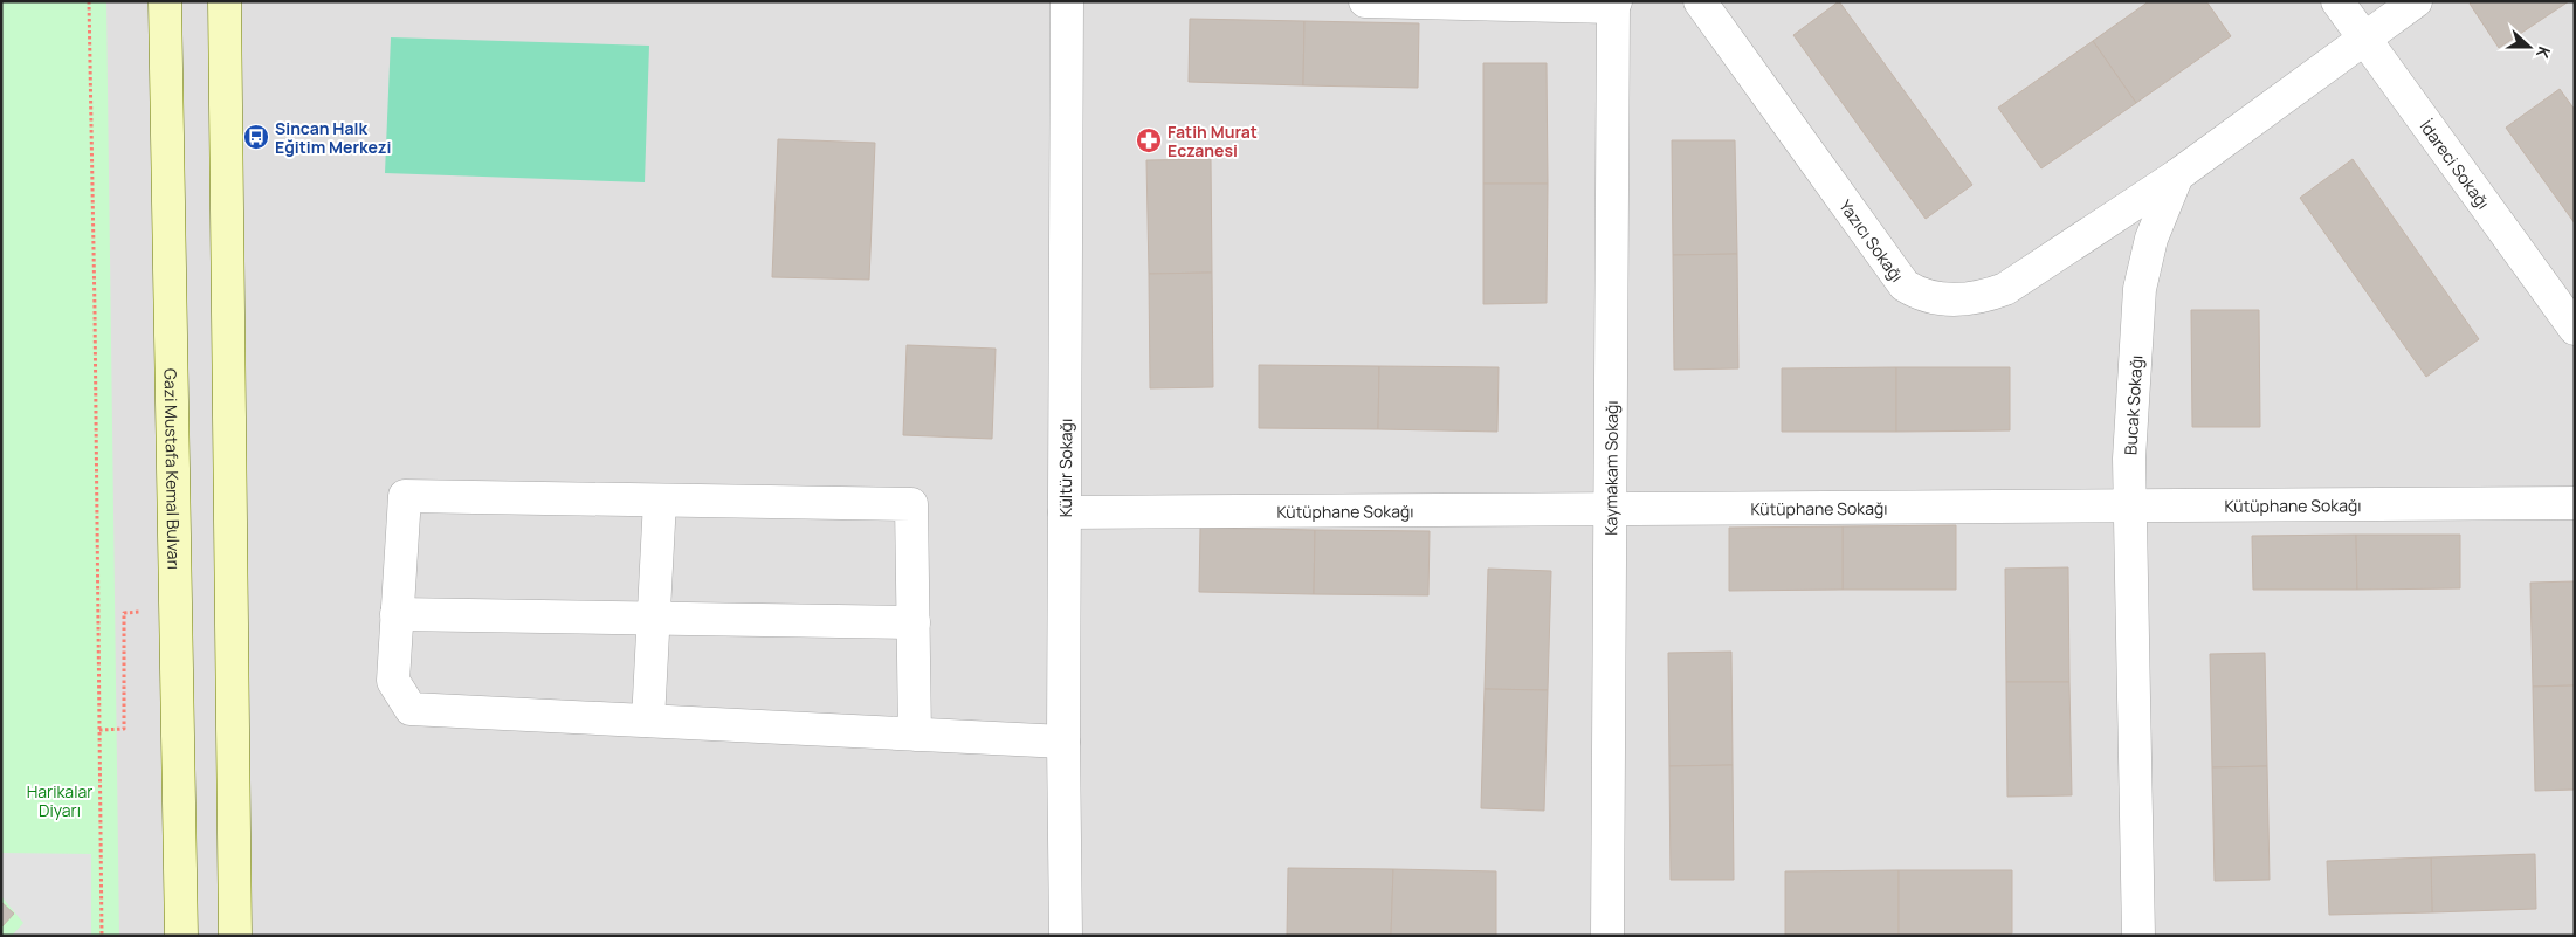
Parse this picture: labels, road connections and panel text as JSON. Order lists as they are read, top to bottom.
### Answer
{
  "streets": {
    "main road": ["Gazi Mustafa Kemal Bulvarı"],
    "street": [
      "İdareci Sokağı",
      "Yazıcı Sokağı",
      "Bucak Sokağı",
      "Kaymakam Sokağı",
      "Kültür Sokağı",
      "Kütüphane Sokağı"
    ]
  },
  "crossings": [
    ["Yazıcı Sokağı", "Bucak Sokağı"],
    ["Bucak Sokağı", "Kütüphane Sokağı"],
    ["Kaymakam Sokağı", "Kütüphane Sokağı"],
    ["Kültür Sokağı", "Kütüphane Sokağı"]
  ],
  "parks": ["Harikalar Diyarı"],
  "places": {
    "bus stop": ["Sincan Halk Eğitim Merkezi"],
    "pharmacy": ["Fatih Murat Eczanesi"]
  },
  "north": "right"
}
